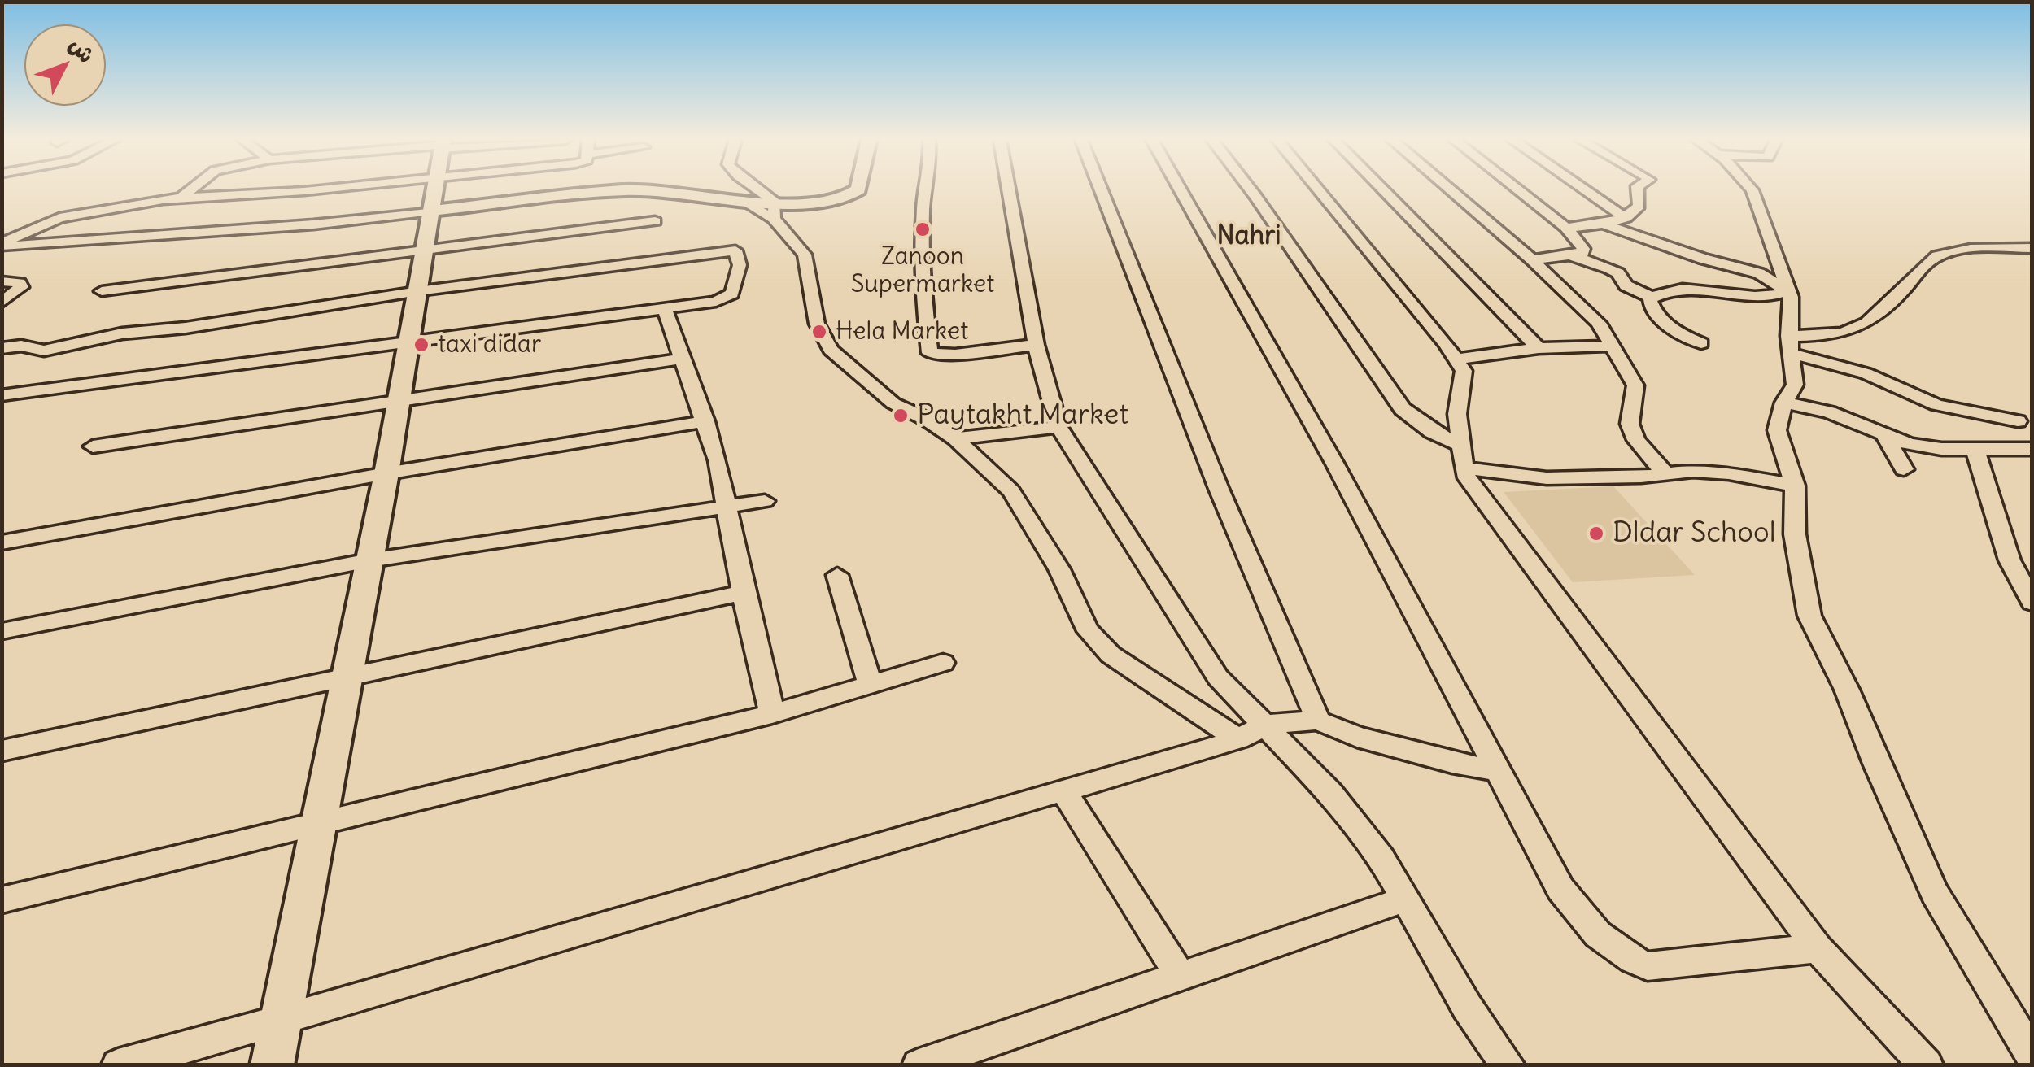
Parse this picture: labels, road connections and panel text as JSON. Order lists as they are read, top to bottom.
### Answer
{
  "districts": ["Nahri"],
  "places": [
    "Zanoon Supermarket",
    "Hela Market",
    "taxi didar",
    "Paytakht Market",
    "Dldar School"
  ],
  "north": "top right"
}
